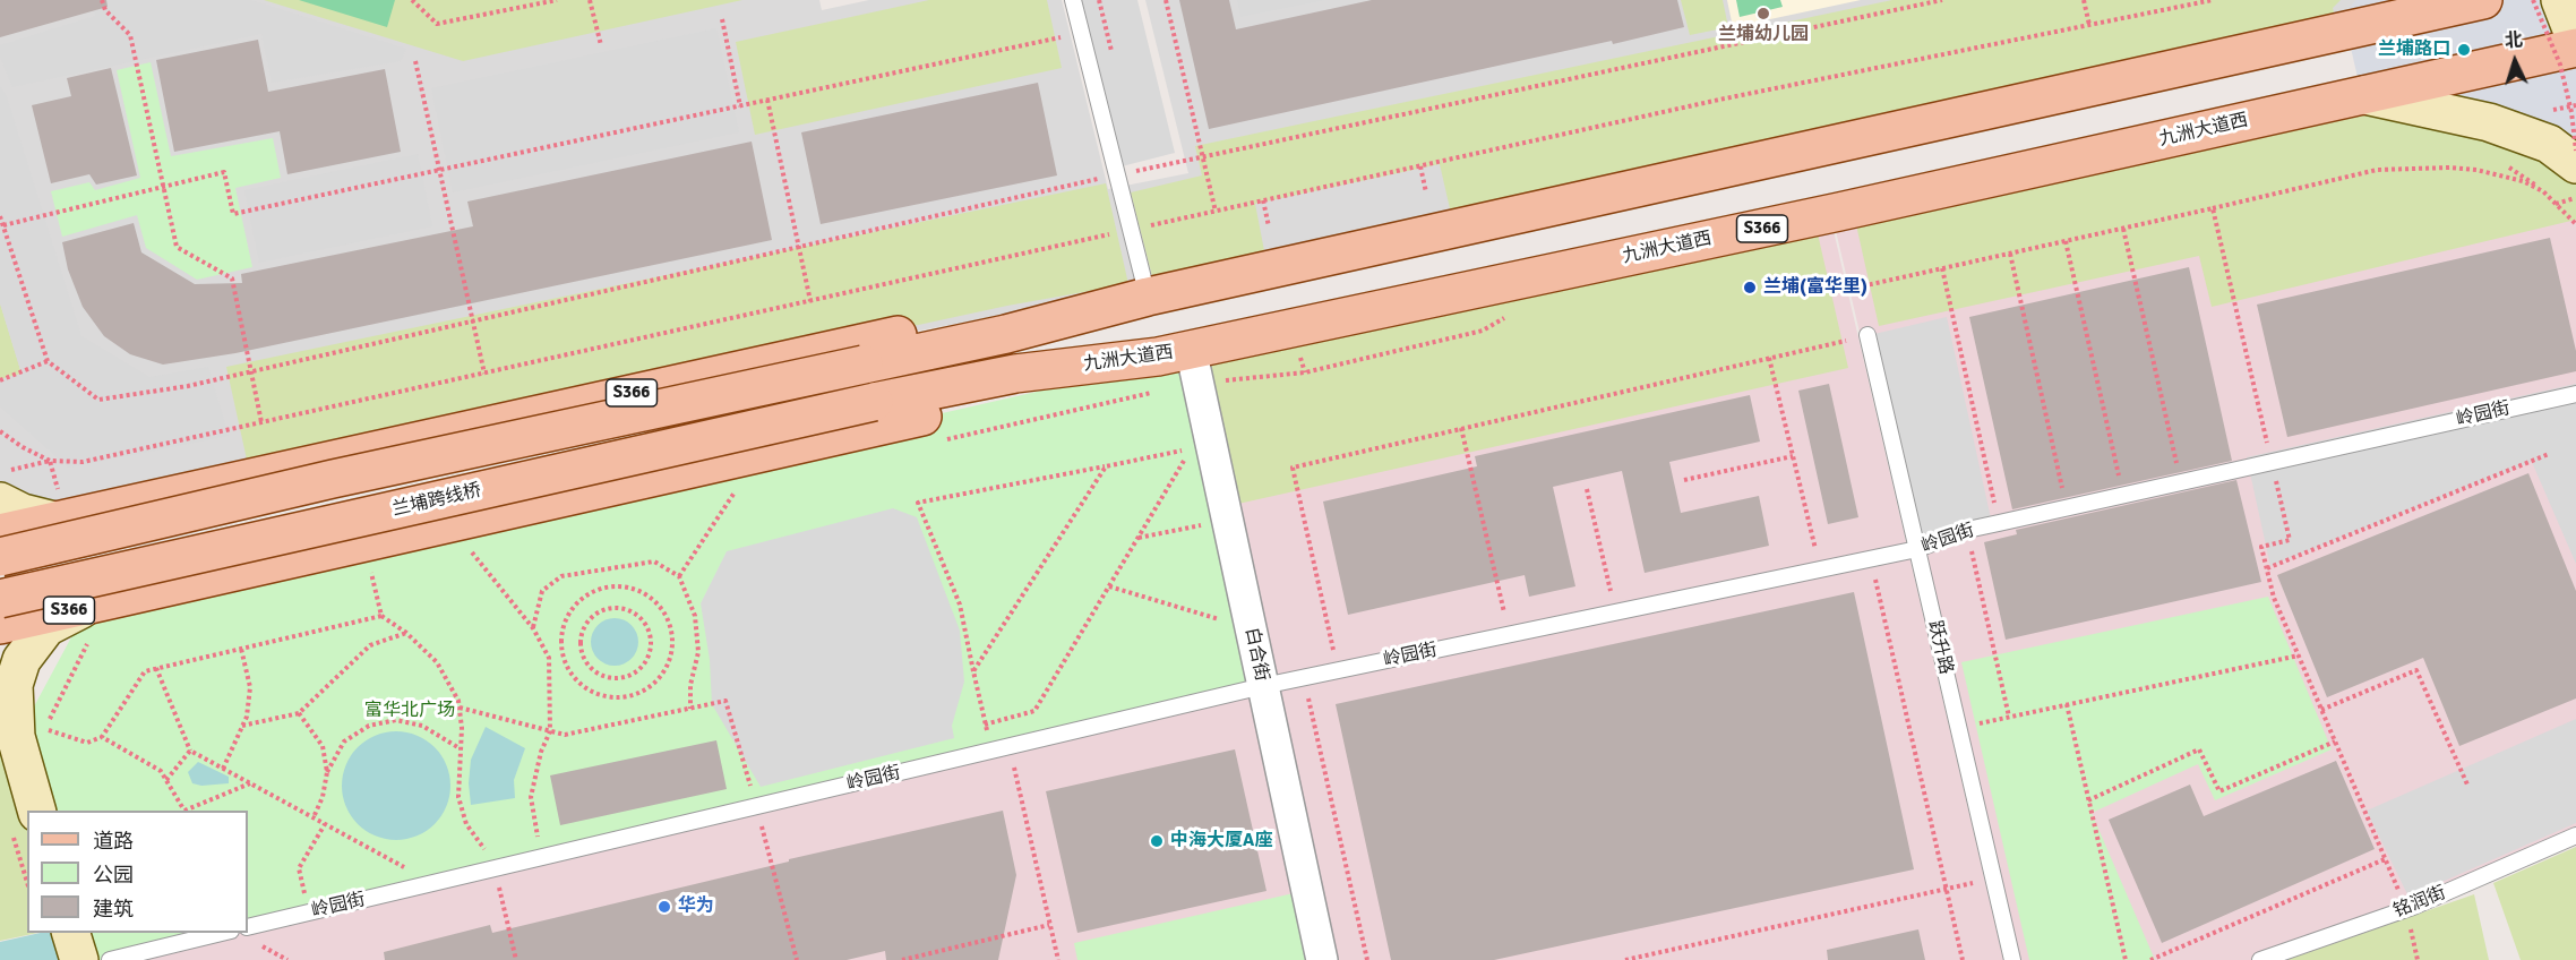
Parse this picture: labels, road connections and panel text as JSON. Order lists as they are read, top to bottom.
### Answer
{
  "streets": {
    "main road": ["九洲大道西", "S366", "兰埔跨线桥"],
    "street": ["白合街"],
    "lane": ["岭园街", "跃升路", "铭润街"]
  },
  "crossings": [
    ["九洲大道西", "S366"],
    ["九洲大道西", "兰埔跨线桥"],
    ["九洲大道西", "白合街"],
    ["S366", "白合街"],
    ["岭园街", "跃升路"],
    ["岭园街", "白合街"]
  ],
  "parks": ["富华北广场"],
  "places": [
    "兰埔幼儿园",
    "兰埔路口",
    "兰埔(富华里)",
    "中海大厦A座",
    "华为"
  ],
  "legend": ["道路", "公园", "建筑"],
  "north": "top"
}
